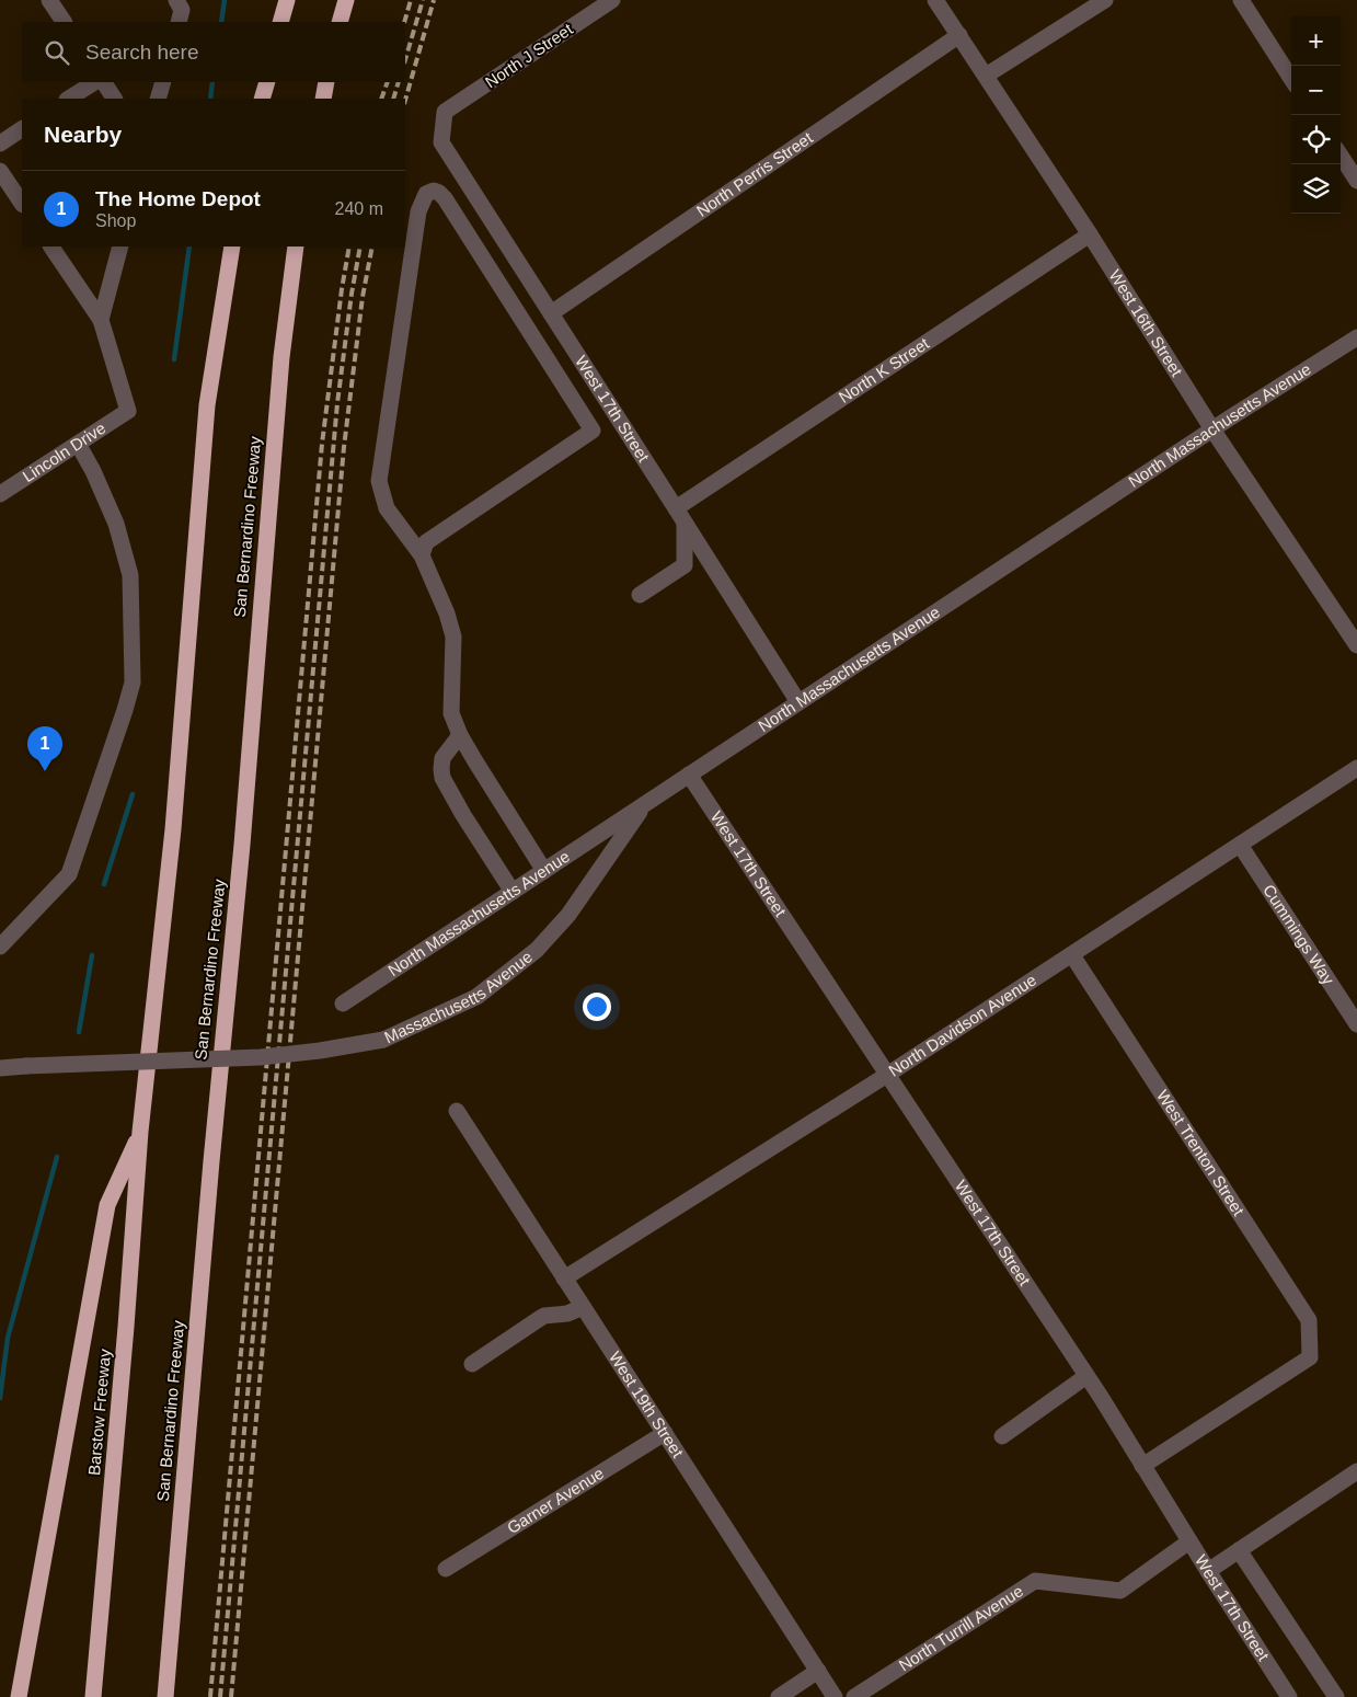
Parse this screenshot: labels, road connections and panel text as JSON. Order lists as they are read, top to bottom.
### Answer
{
  "streets": {
    "highway": ["San Bernardino Freeway", "Barstow Freeway"],
    "street": [
      "North J Street",
      "North Perris Street",
      "West 16th Street",
      "North K Street",
      "West 17th Street",
      "North Massachusetts Avenue",
      "Lincoln Drive",
      "Cummings Way",
      "Massachusetts Avenue",
      "North Davidson Avenue",
      "West Trenton Street",
      "West 19th Street",
      "Garner Avenue",
      "North Turrill Avenue"
    ]
  },
  "crossings": [
    ["North J Street", "West 17th Street"],
    ["North Perris Street", "West 16th Street"],
    ["North Perris Street", "West 17th Street"],
    ["West 16th Street", "North K Street"],
    ["West 16th Street", "North Massachusetts Avenue"],
    ["North K Street", "West 17th Street"],
    ["West 17th Street", "North Massachusetts Avenue"],
    ["West 17th Street", "North Davidson Avenue"],
    ["West 17th Street", "West Trenton Street"],
    ["West 17th Street", "North Turrill Avenue"],
    ["North Massachusetts Avenue", "Massachusetts Avenue"],
    ["Cummings Way", "North Davidson Avenue"],
    ["North Davidson Avenue", "West Trenton Street"],
    ["North Davidson Avenue", "West 19th Street"],
    ["West 19th Street", "Garner Avenue"]
  ],
  "page": {
    "map_buttons": ["+", "−"],
    "search": "Search here",
    "heading": "Nearby",
    "list": [
      {
        "mark": "1",
        "name": "The Home Depot",
        "note": "Shop",
        "value": "240 m"
      }
    ],
    "pins": "1"
  }
}
